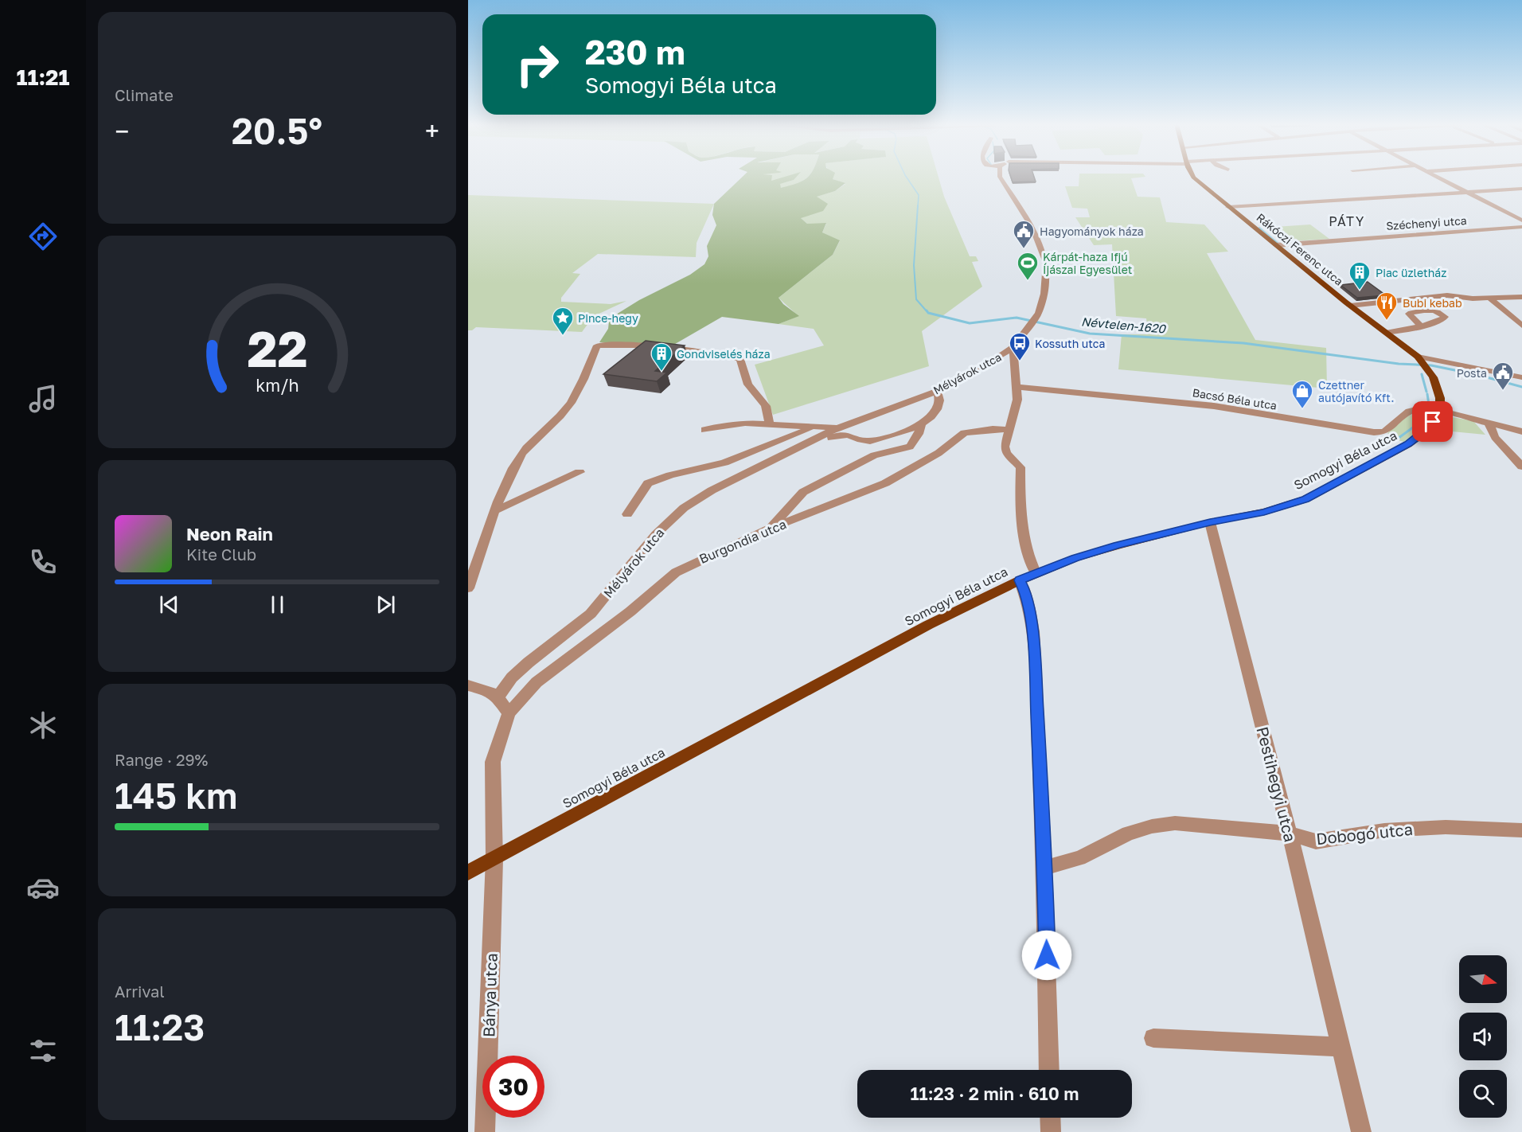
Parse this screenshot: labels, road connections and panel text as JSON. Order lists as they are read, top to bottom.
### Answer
{
  "streets": {
    "main road": ["Rákóczi Ferenc utca", "Somogyi Béla utca"],
    "street": [
      "Széchenyi utca",
      "Mélyárok utca",
      "Bacsó Béla utca",
      "Burgondia utca",
      "Pestihegyi utca",
      "Dobogó utca",
      "Bánya utca"
    ]
  },
  "crossings": [
    ["Széchenyi utca", "Rákóczi Ferenc utca"],
    ["Rákóczi Ferenc utca", "Bacsó Béla utca"],
    ["Rákóczi Ferenc utca", "Somogyi Béla utca"],
    ["Bacsó Béla utca", "Somogyi Béla utca"],
    ["Somogyi Béla utca", "Pestihegyi utca"],
    ["Somogyi Béla utca", "Bánya utca"],
    ["Pestihegyi utca", "Dobogó utca"]
  ],
  "districts": ["PÁTY"],
  "water": ["Névtelen-1620"],
  "places": {
    "public building": ["Hagyományok háza", "Posta"],
    "sports": ["Kárpát-haza Ifjú Íjászai Egyesület"],
    "building": ["Piac üzletház", "Gondviselés háza"],
    "restaurant": ["Bubi kebab"],
    "place": ["Pince-hegy"],
    "bus stop": ["Kossuth utca"],
    "shop": ["Czettner autójavító Kft."]
  },
  "north": "right",
  "page": {
    "tabs": "11:21",
    "tile": [
      "Climate",
      ["Range · 29%", "145 km"],
      ["Arrival", "11:23"]
    ],
    "turn": ["230 m", "Somogyi Béla utca"],
    "heat": ["−", "20.5°", "+"],
    "song": ["Neon Rain", "Kite Club"],
    "limit": "30",
    "trip": "11:23 · 2 min · 610 m",
    "gauge": ["22", "km/h"]
  }
}
